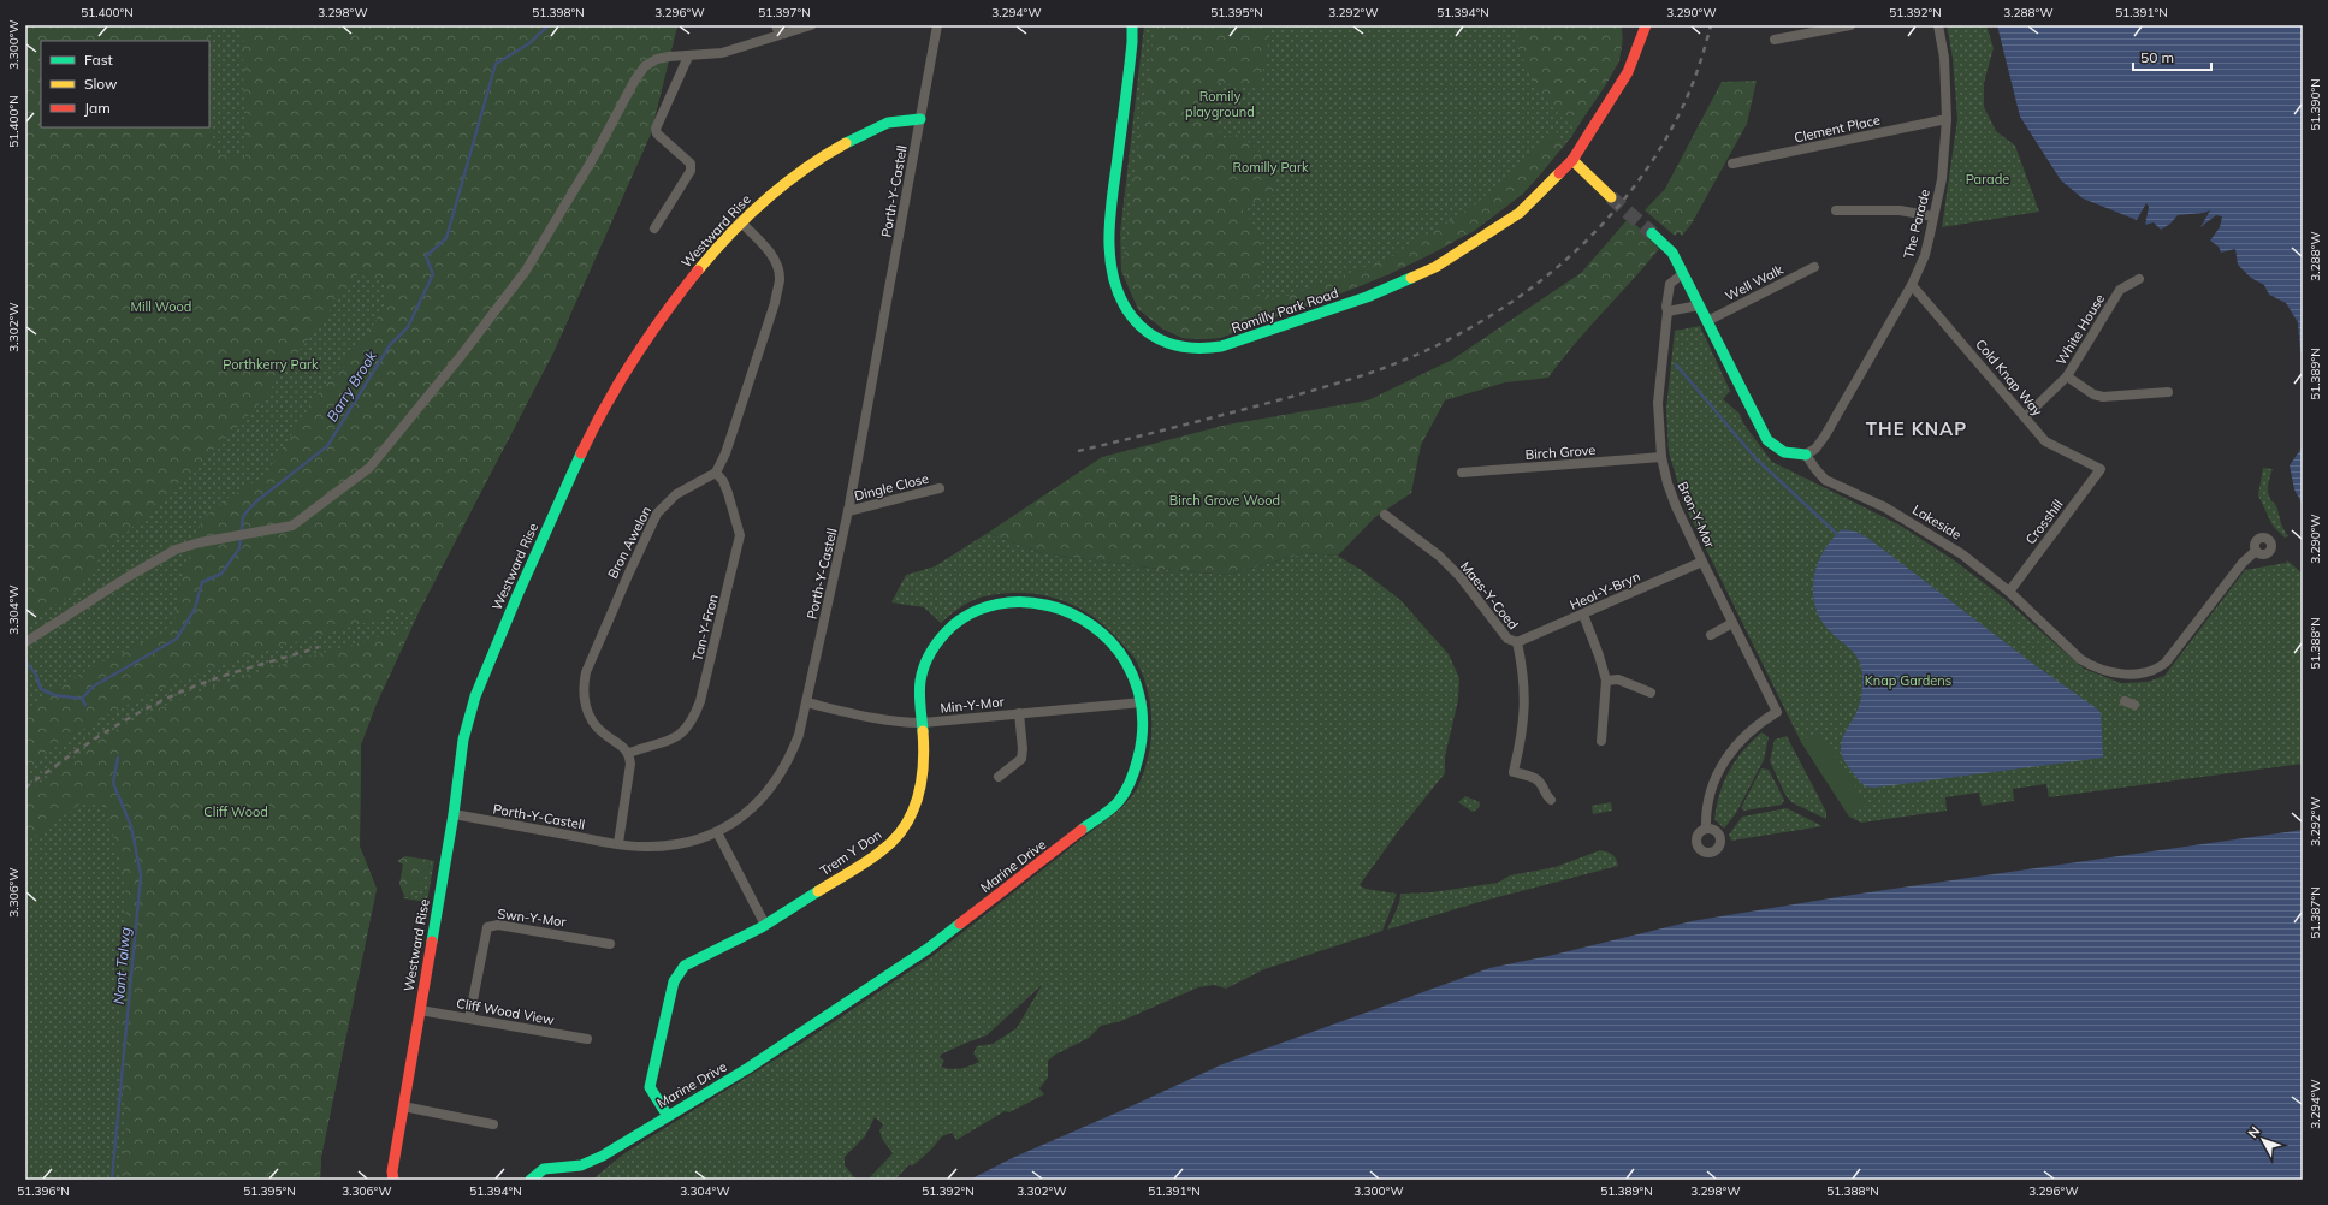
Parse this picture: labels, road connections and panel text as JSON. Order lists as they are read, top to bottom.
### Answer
{
  "streets": {
    "street": [
      "Clement Place",
      "Porth-Y-Castell",
      "The Parade",
      "Westward Rise",
      "Well Walk",
      "Romilly Park Road",
      "White House",
      "Cold Knap Way",
      "Birch Grove",
      "Dingle Close",
      "Bron-Y-Mor",
      "Lakeside",
      "Crosshill",
      "Bron Awelon",
      "Heol-Y-Bryn",
      "Maes-Y-Coed",
      "Tan-Y-Fron",
      "Min-Y-Mor",
      "Trem Y Don",
      "Marine Drive",
      "Swn-Y-Mor",
      "Cliff Wood View"
    ]
  },
  "crossings": [
    ["Clement Place", "The Parade"],
    ["Porth-Y-Castell", "Westward Rise"],
    ["Porth-Y-Castell", "Dingle Close"],
    ["Porth-Y-Castell", "Min-Y-Mor"],
    ["The Parade", "Cold Knap Way"],
    ["The Parade", "Lakeside"],
    ["Westward Rise", "Cliff Wood View"],
    ["White House", "Cold Knap Way"],
    ["Cold Knap Way", "Crosshill"],
    ["Birch Grove", "Bron-Y-Mor"],
    ["Bron-Y-Mor", "Heol-Y-Bryn"],
    ["Lakeside", "Crosshill"],
    ["Bron Awelon", "Tan-Y-Fron"],
    ["Heol-Y-Bryn", "Maes-Y-Coed"],
    ["Min-Y-Mor", "Trem Y Don"],
    ["Min-Y-Mor", "Marine Drive"],
    ["Trem Y Don", "Marine Drive"],
    ["Swn-Y-Mor", "Cliff Wood View"]
  ],
  "districts": ["THE KNAP"],
  "water": ["Barry Brook", "Nant Talwg"],
  "parks": [
    "Romily playground",
    "Romilly Park",
    "Parade",
    "Mill Wood",
    "Porthkerry Park",
    "Birch Grove Wood",
    "Knap Gardens",
    "Cliff Wood"
  ],
  "legend": ["Fast", "Slow", "Jam"],
  "scale_bar": "50 m",
  "north": "top left",
  "coordinates": [
    "51.400°N",
    "3.298°W",
    "51.398°N",
    "3.296°W",
    "51.397°N",
    "3.294°W",
    "51.395°N",
    "3.292°W",
    "51.394°N",
    "3.290°W",
    "51.392°N",
    "3.288°W",
    "51.391°N",
    "3.300°W",
    "51.390°N",
    "3.302°W",
    "51.389°N",
    "3.304°W",
    "51.388°N",
    "3.306°W",
    "51.387°N",
    "51.396°N"
  ]
}
